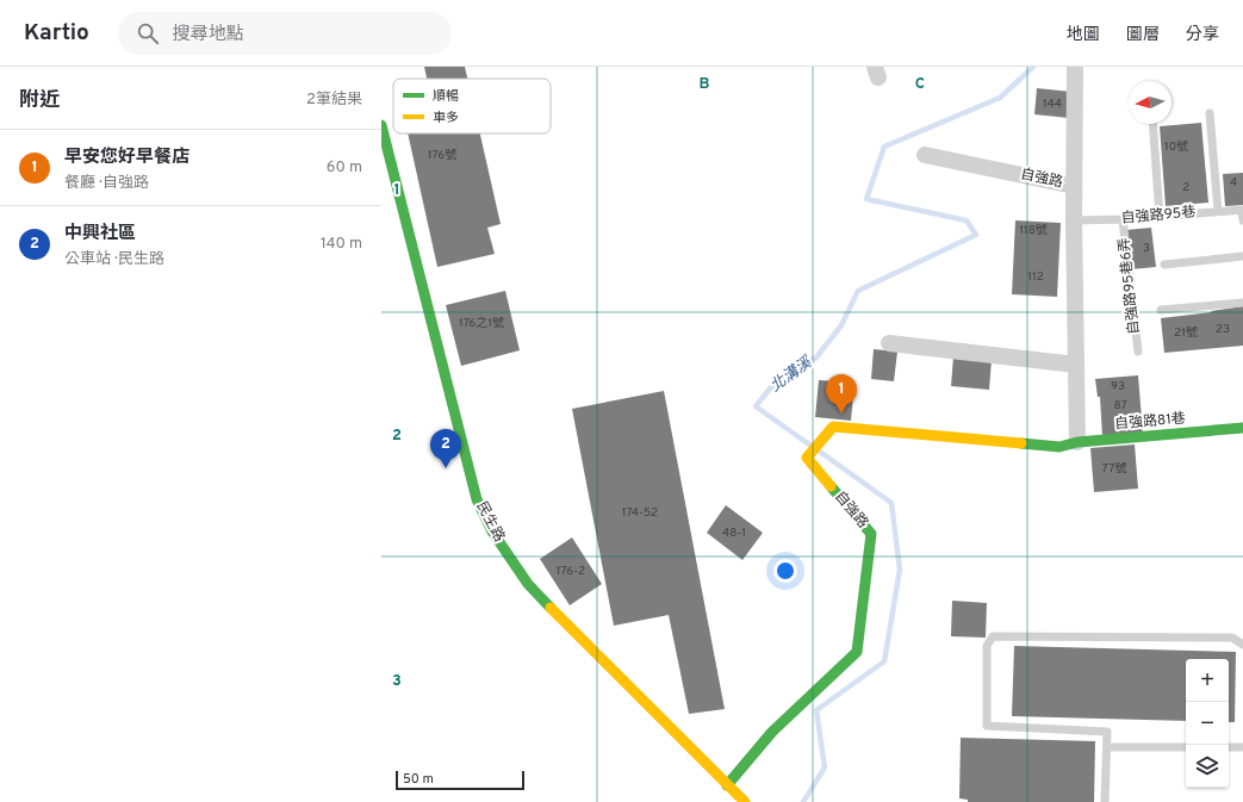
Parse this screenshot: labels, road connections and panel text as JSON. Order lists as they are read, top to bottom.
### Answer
{
  "streets": {
    "street": ["自強路", "自強路81巷", "民生路"],
    "lane": ["自強路95巷", "自強路95巷6弄"]
  },
  "crossings": [
    ["自強路", "自強路95巷"],
    ["自強路", "自強路81巷"],
    ["自強路", "民生路"],
    ["自強路95巷", "自強路95巷6弄"]
  ],
  "water": ["北溝溪"],
  "house_numbers": [
    "144",
    "10號",
    "176號",
    "4",
    "2",
    "118號",
    "3",
    "112",
    "176之1號",
    "23",
    "21號",
    "93",
    "87",
    "77號",
    "174-52",
    "48-1",
    "176-2"
  ],
  "legend": ["順暢", "車多"],
  "scale_bar": "50 m",
  "north": "left",
  "page": {
    "header": "Kartio",
    "search": "搜尋地點",
    "nav": ["地圖", "圖層", "分享"],
    "heading": ["附近", "2筆結果"],
    "list": [
      {
        "mark": "1",
        "name": "早安您好早餐店",
        "note": "餐廳 · 自強路",
        "value": "60 m"
      },
      {
        "mark": "2",
        "name": "中興社區",
        "note": "公車站 · 民生路",
        "value": "140 m"
      }
    ],
    "pins": ["1", "2"],
    "map_buttons": ["+", "−"],
    "scale": "50 m"
  },
  "grid": {
    "columns": ["B", "C"],
    "rows": ["1", "2", "3"]
  }
}
